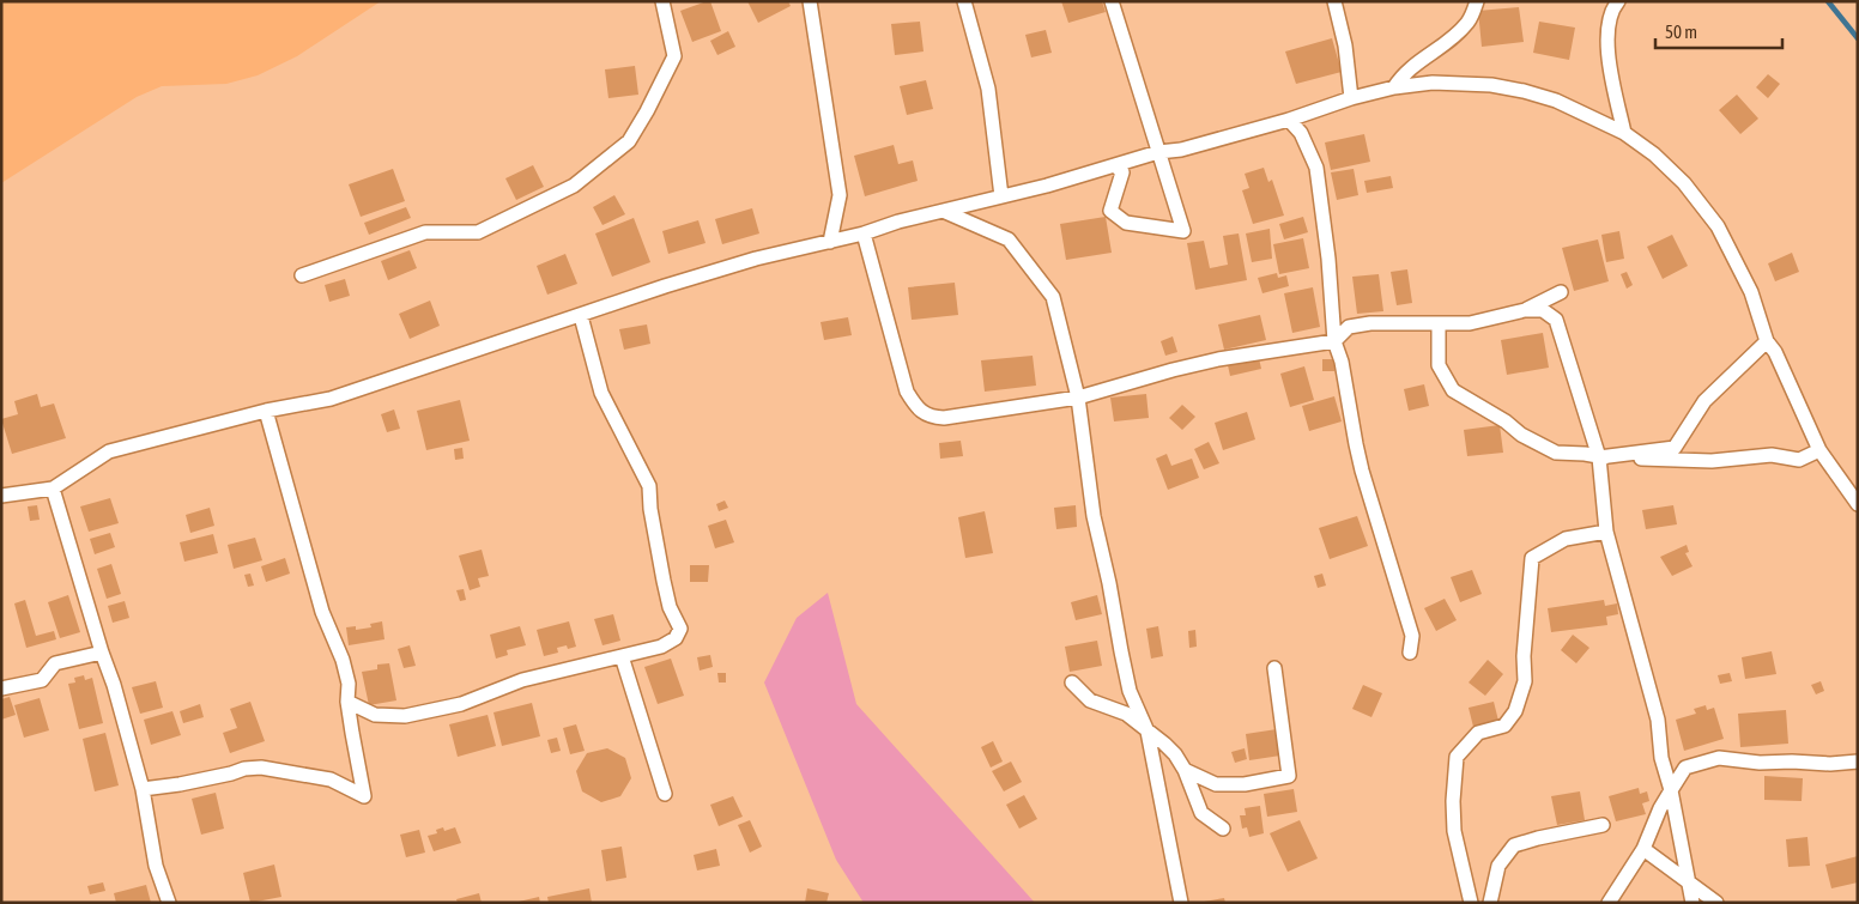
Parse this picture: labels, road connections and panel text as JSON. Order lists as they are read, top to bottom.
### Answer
{
  "scale_bar": "50 m"
}
